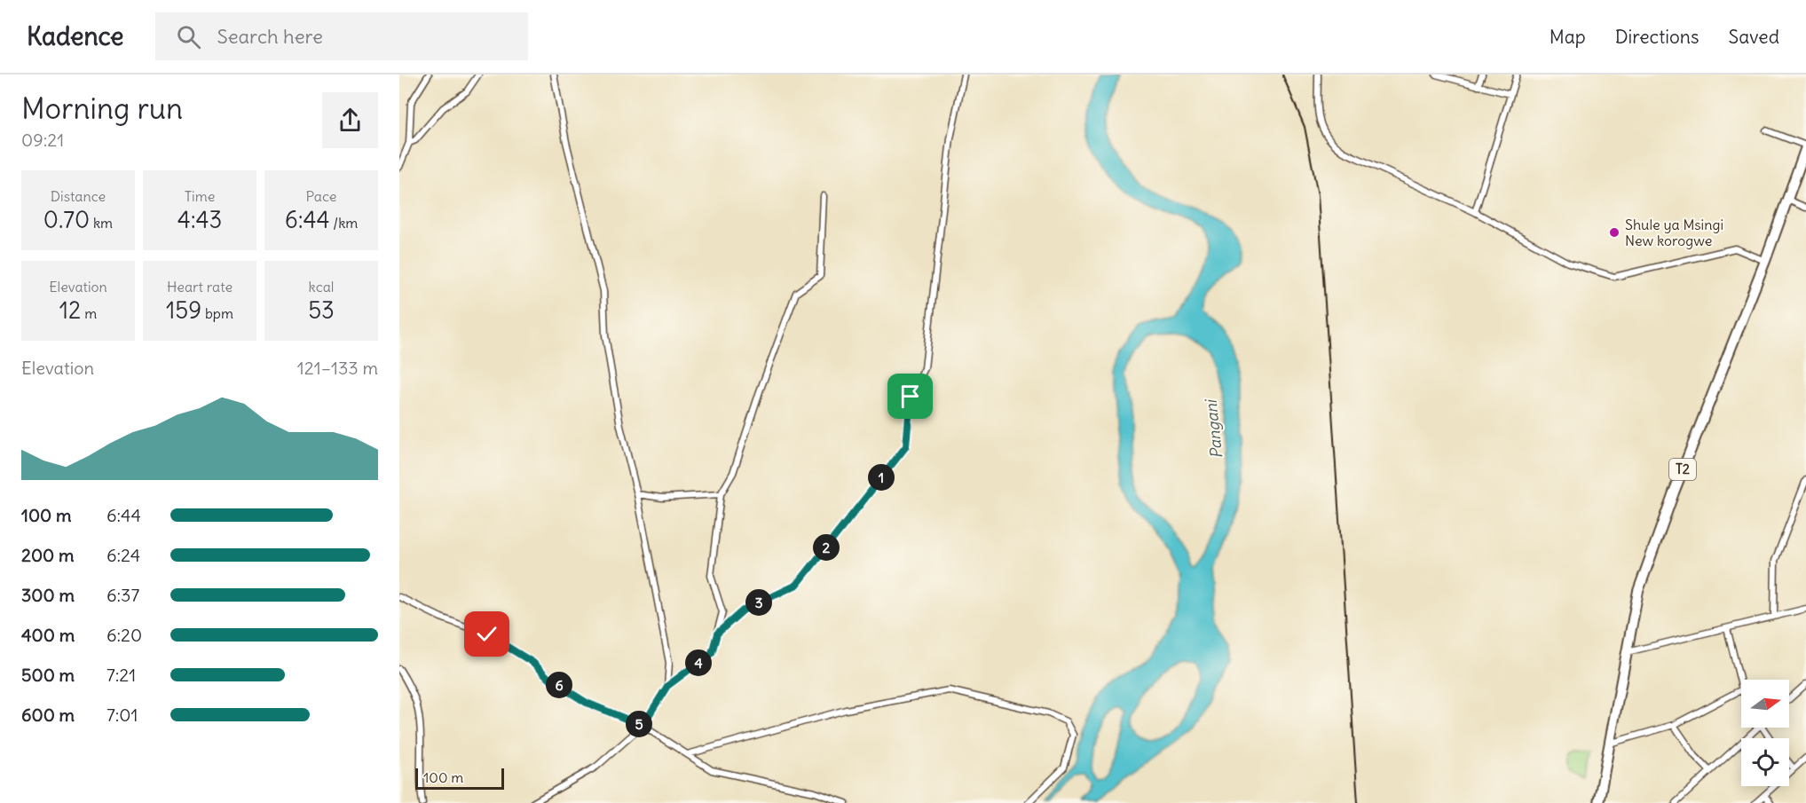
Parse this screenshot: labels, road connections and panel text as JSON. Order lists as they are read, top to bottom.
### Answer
{
  "streets": {
    "highway": ["T2"]
  },
  "water": ["Pangani"],
  "places": ["Shule ya Msingi New korogwe"],
  "scale_bar": "100 m",
  "north": "right",
  "page": {
    "header": "Kadence",
    "search": "Search here",
    "nav": ["Map", "Directions", "Saved"],
    "heading": ["Morning run", "09:21"],
    "stats": [
      ["Distance", "0.70 km"],
      ["Time", "4:43"],
      ["Pace", "6:44 /km"],
      ["Elevation", "12 m"],
      ["Heart rate", "159 bpm"],
      ["kcal", "53"]
    ],
    "chart": ["Elevation", "121–133 m"],
    "pins": [
      "1",
      "2",
      "3",
      "4",
      "6",
      "5"
    ],
    "list": [
      {
        "name": "100 m",
        "note": "6:44"
      },
      {
        "name": "200 m",
        "note": "6:24"
      },
      {
        "name": "300 m",
        "note": "6:37"
      },
      {
        "name": "400 m",
        "note": "6:20"
      },
      {
        "name": "500 m",
        "note": "7:21"
      },
      {
        "name": "600 m",
        "note": "7:01"
      }
    ],
    "scale": "100 m"
  }
}
